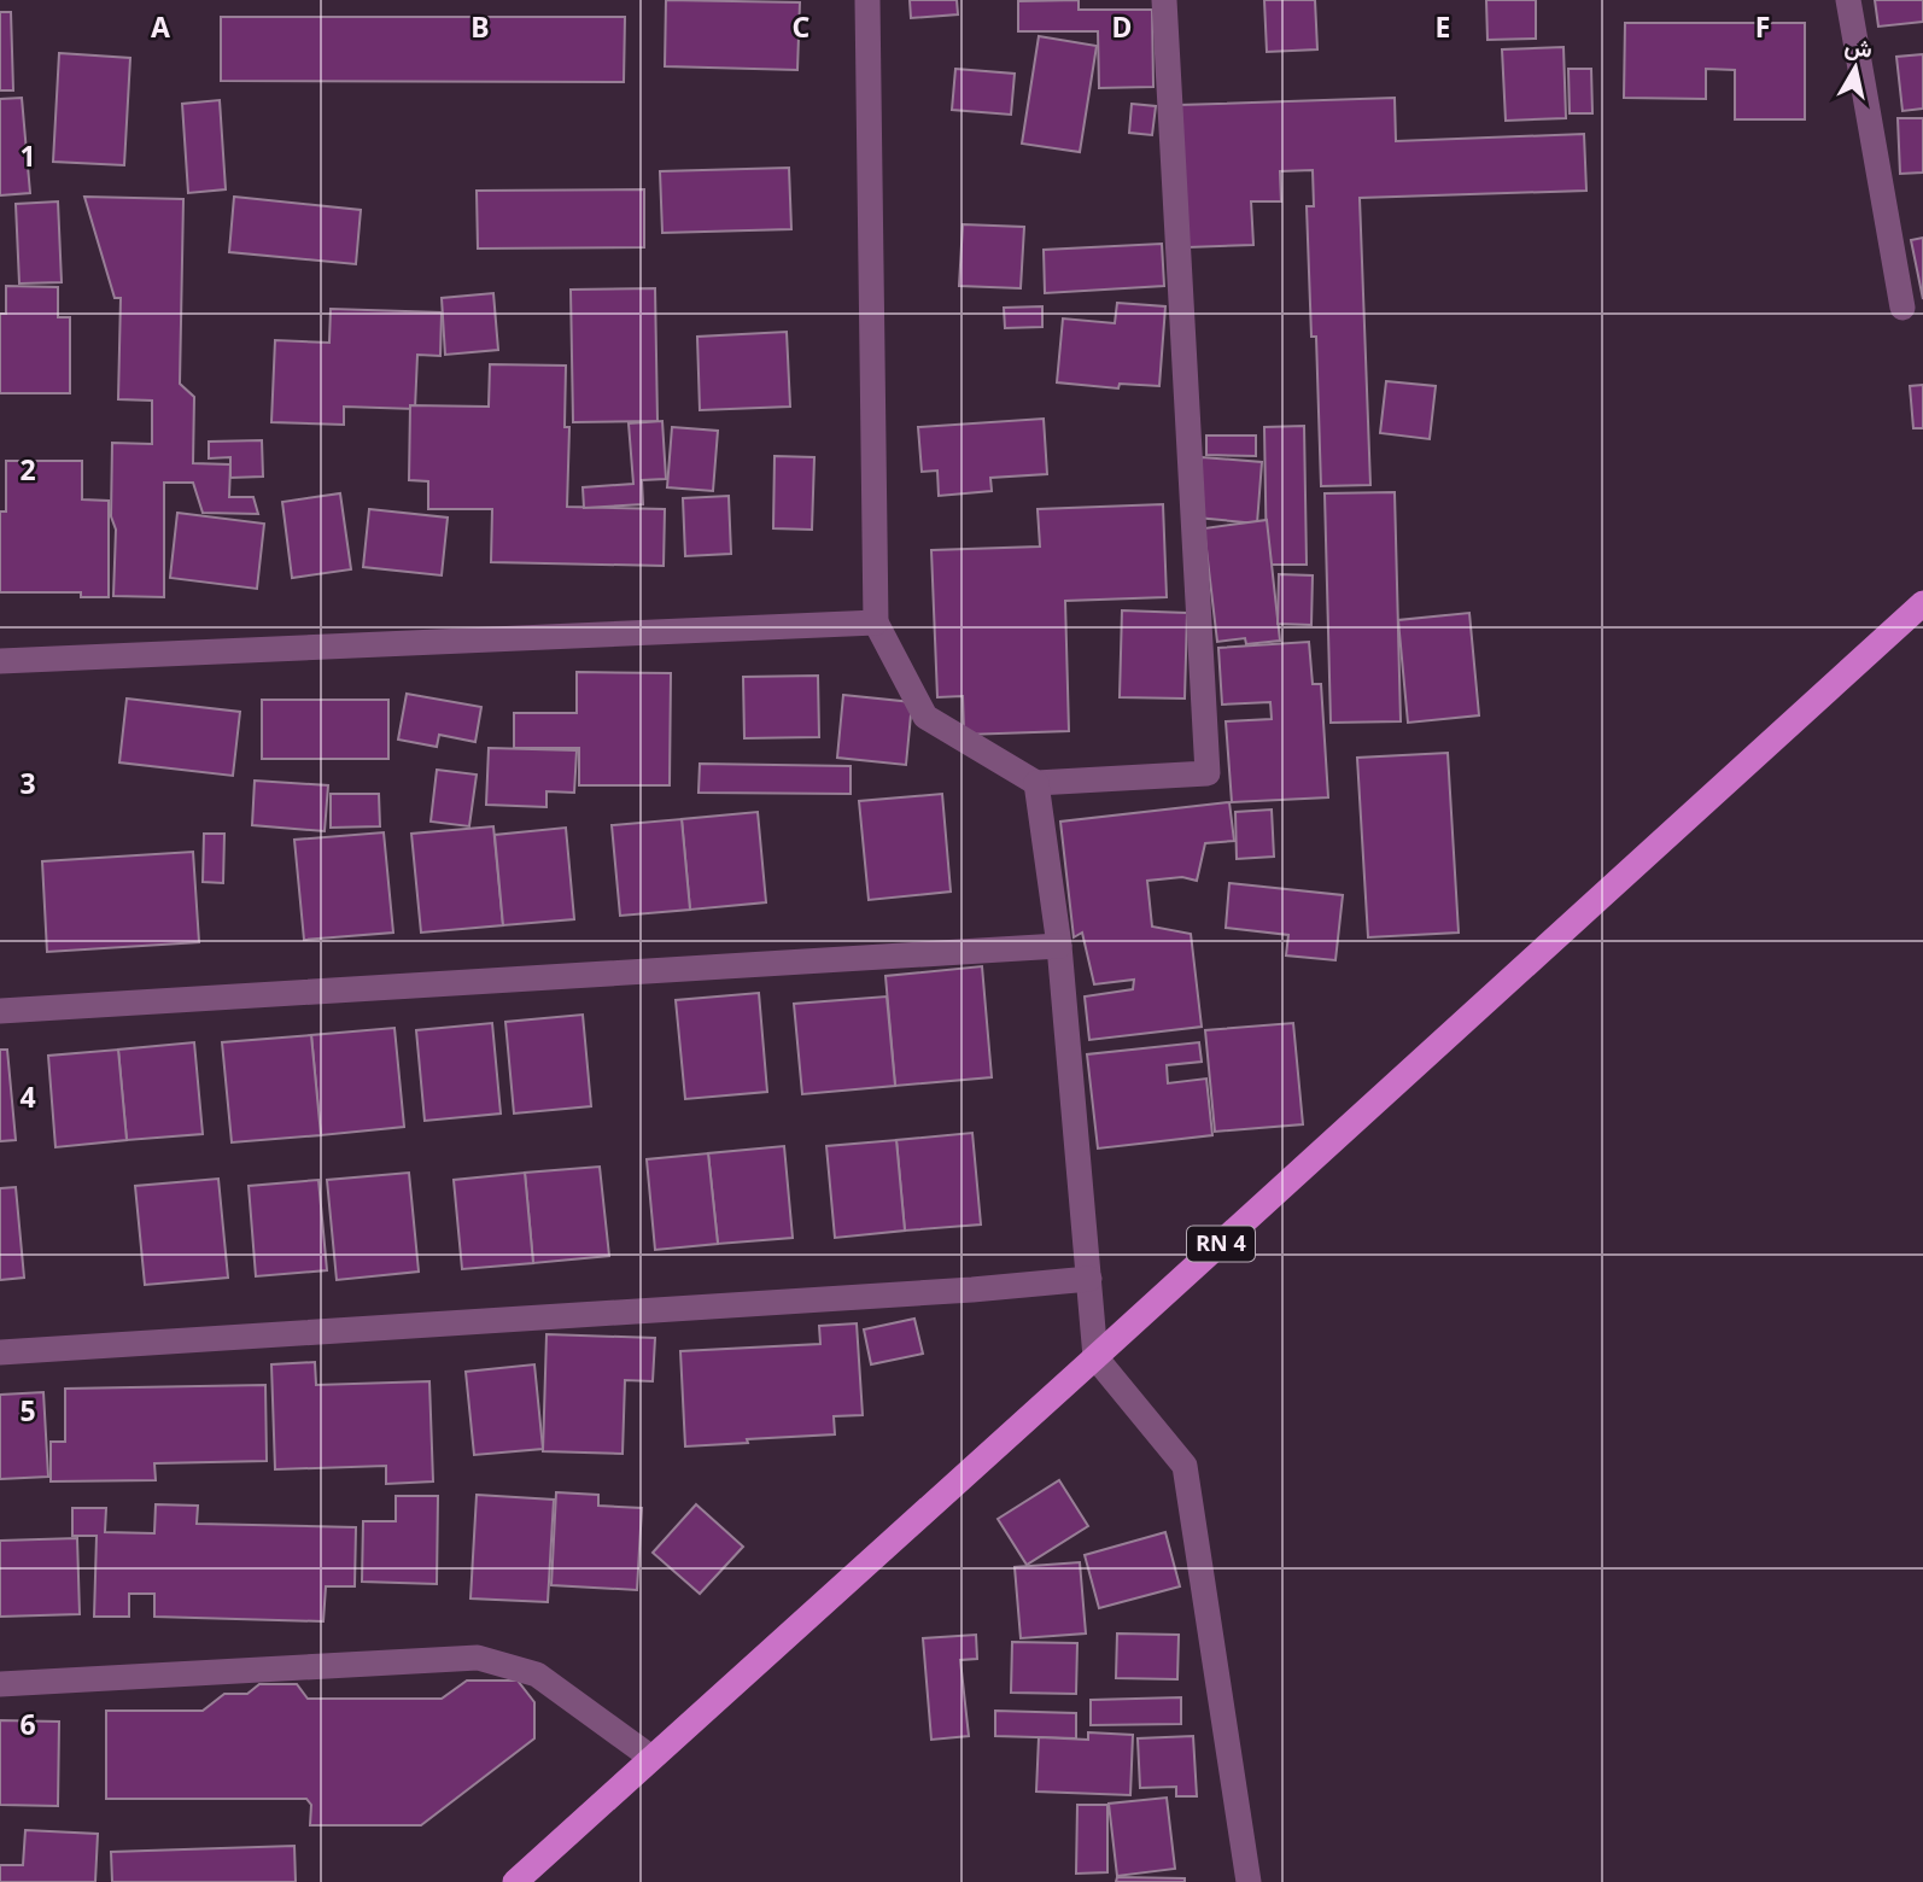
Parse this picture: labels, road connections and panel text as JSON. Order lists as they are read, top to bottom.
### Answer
{
  "streets": {
    "main road": ["RN 4"]
  },
  "north": "top",
  "grid": {
    "columns": [
      "A",
      "B",
      "C",
      "D",
      "E",
      "F"
    ],
    "rows": [
      "1",
      "2",
      "3",
      "4",
      "5",
      "6"
    ]
  }
}
